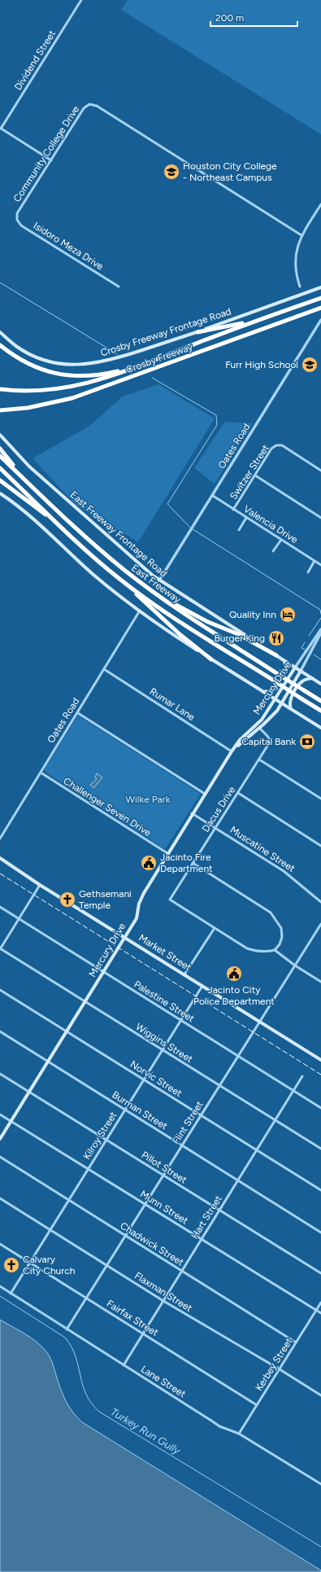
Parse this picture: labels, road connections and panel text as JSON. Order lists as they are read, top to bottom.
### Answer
{
  "streets": {
    "highway": ["Crosby Freeway", "East Freeway"],
    "main road": [
      "Crosby Freeway Frontage Road",
      "East Freeway Frontage Road",
      "Mercury Drive",
      "Market Street"
    ],
    "street": [
      "Dividend Street",
      "Community College Drive",
      "Isidoro Meza Drive",
      "Oates Road",
      "Switzer Street",
      "Valencia Drive",
      "Rumar Lane",
      "Challenger Seven Drive",
      "Dacus Drive",
      "Muscatine Street",
      "Palestine Street",
      "Wiggins Street",
      "Norvic Street",
      "Burman Street",
      "Flint Street",
      "Kilroy Street",
      "Pillot Street",
      "Munn Street",
      "Hart Street",
      "Chadwick Street",
      "Flaxman Street",
      "Fairfax Street",
      "Kerbey Street",
      "Lane Street"
    ]
  },
  "crossings": [
    ["Community College Drive", "Isidoro Meza Drive"],
    ["Oates Road", "Valencia Drive"],
    ["Oates Road", "East Freeway Frontage Road"],
    ["Oates Road", "Rumar Lane"],
    ["Oates Road", "Challenger Seven Drive"],
    ["Switzer Street", "Valencia Drive"],
    ["East Freeway Frontage Road", "Mercury Drive"],
    ["Mercury Drive", "Rumar Lane"],
    ["Mercury Drive", "Challenger Seven Drive"],
    ["Mercury Drive", "Dacus Drive"],
    ["Mercury Drive", "Muscatine Street"],
    ["Mercury Drive", "Market Street"],
    ["Mercury Drive", "Palestine Street"],
    ["Mercury Drive", "Wiggins Street"],
    ["Mercury Drive", "Norvic Street"],
    ["Mercury Drive", "Burman Street"],
    ["Mercury Drive", "Pillot Street"],
    ["Mercury Drive", "Munn Street"],
    ["Dacus Drive", "Muscatine Street"],
    ["Market Street", "Flint Street"],
    ["Market Street", "Kilroy Street"],
    ["Palestine Street", "Flint Street"],
    ["Palestine Street", "Kilroy Street"],
    ["Palestine Street", "Hart Street"],
    ["Wiggins Street", "Flint Street"],
    ["Wiggins Street", "Kilroy Street"],
    ["Wiggins Street", "Hart Street"],
    ["Norvic Street", "Flint Street"],
    ["Norvic Street", "Kilroy Street"],
    ["Norvic Street", "Hart Street"],
    ["Burman Street", "Flint Street"],
    ["Burman Street", "Kilroy Street"],
    ["Burman Street", "Hart Street"],
    ["Flint Street", "Pillot Street"],
    ["Flint Street", "Munn Street"],
    ["Flint Street", "Chadwick Street"],
    ["Flint Street", "Flaxman Street"],
    ["Flint Street", "Fairfax Street"],
    ["Flint Street", "Lane Street"],
    ["Kilroy Street", "Pillot Street"],
    ["Kilroy Street", "Munn Street"],
    ["Kilroy Street", "Chadwick Street"],
    ["Kilroy Street", "Flaxman Street"],
    ["Kilroy Street", "Fairfax Street"],
    ["Kilroy Street", "Lane Street"],
    ["Pillot Street", "Hart Street"],
    ["Munn Street", "Hart Street"],
    ["Munn Street", "Kerbey Street"],
    ["Hart Street", "Chadwick Street"],
    ["Hart Street", "Flaxman Street"],
    ["Hart Street", "Fairfax Street"],
    ["Hart Street", "Lane Street"],
    ["Chadwick Street", "Kerbey Street"],
    ["Flaxman Street", "Kerbey Street"],
    ["Fairfax Street", "Kerbey Street"],
    ["Kerbey Street", "Lane Street"]
  ],
  "water": ["Turkey Run Gully"],
  "parks": ["Wilke Park"],
  "places": {
    "school or university": ["Houston City College - Northeast Campus", "Furr High School"],
    "hotel": ["Quality Inn"],
    "restaurant": ["Burger King"],
    "bank": ["Capital Bank"],
    "public building": ["Jacinto Fire Department", "Jacinto City Police Department"],
    "church": ["Gethsemani Temple", "Calvary City Church"]
  },
  "scale_bar": "200 m"
}
